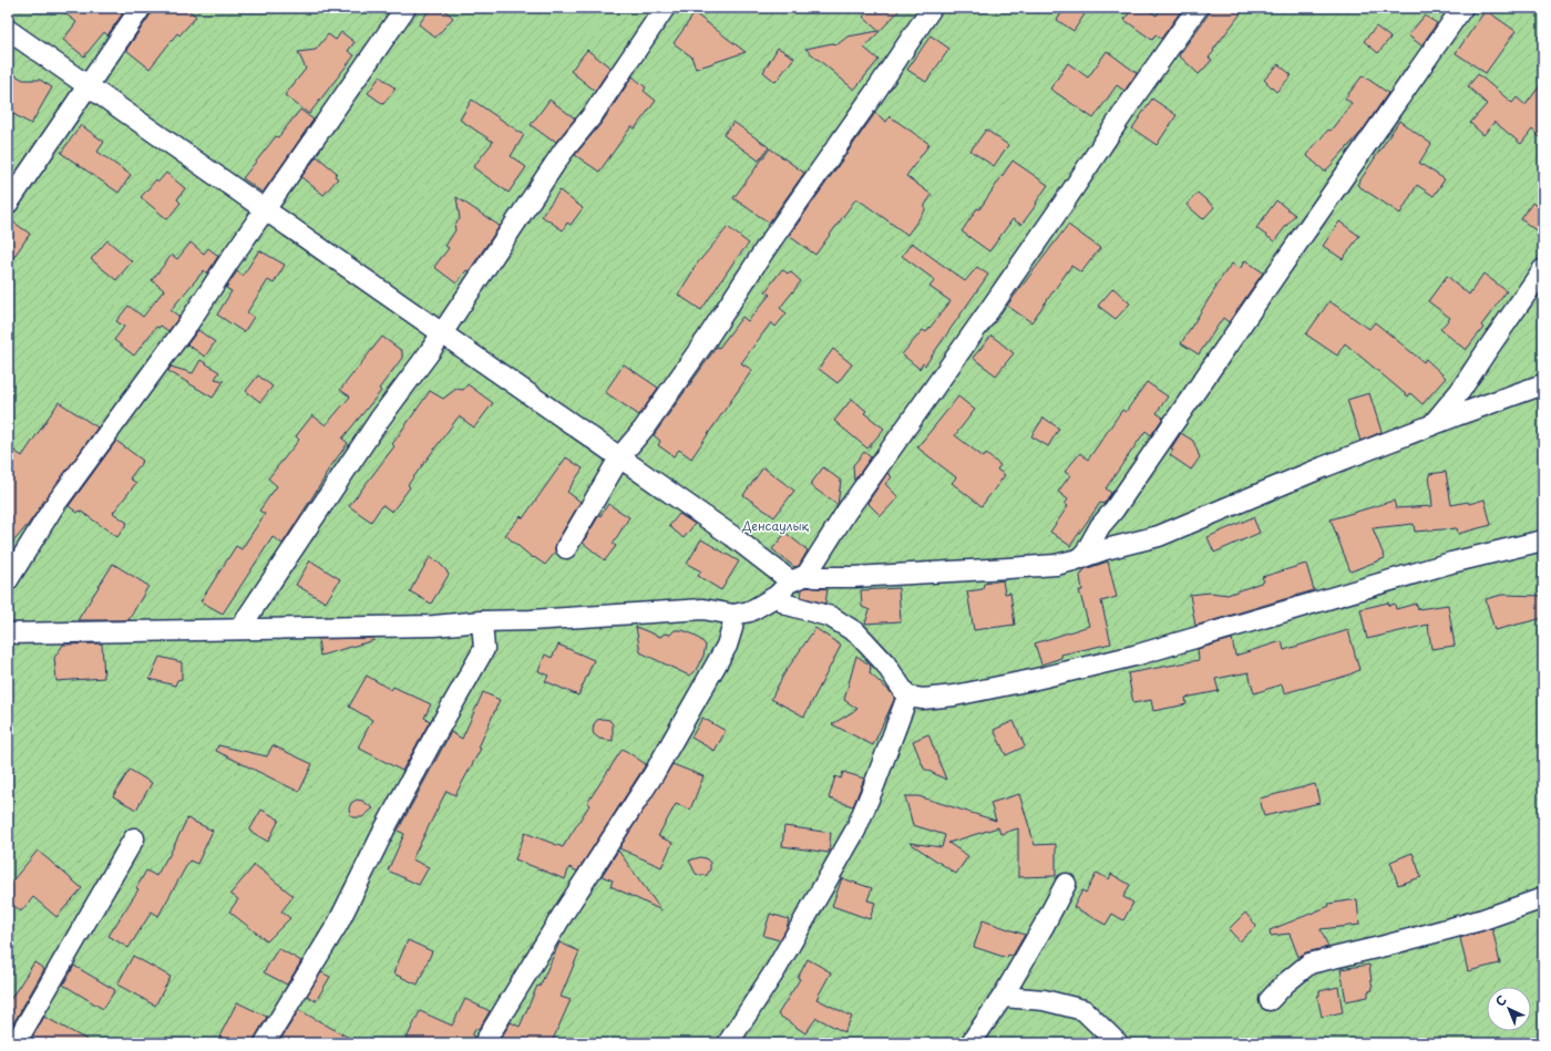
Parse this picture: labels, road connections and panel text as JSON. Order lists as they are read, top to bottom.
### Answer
{
  "parks": ["Денсаулық"],
  "north": "top left"
}
